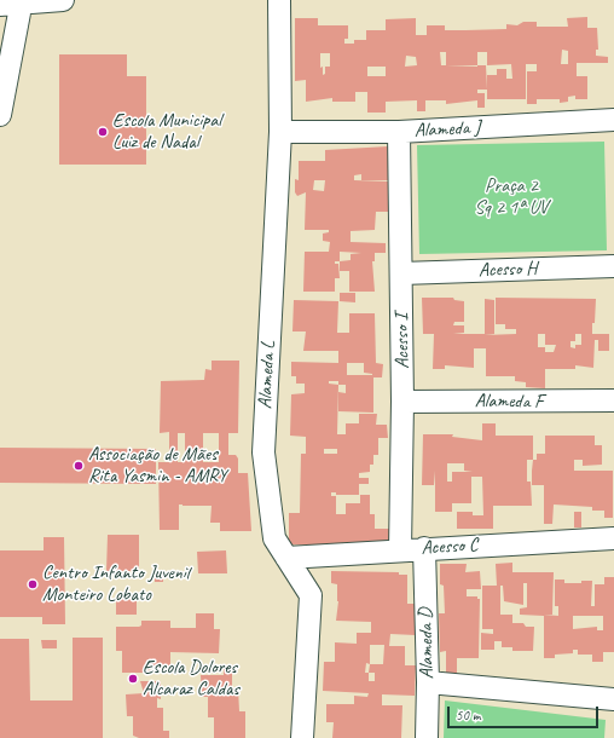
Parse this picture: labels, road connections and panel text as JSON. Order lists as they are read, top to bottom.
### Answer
{
  "streets": {
    "street": [
      "Alameda J",
      "Acesso H",
      "Acesso I",
      "Alameda L",
      "Alameda F",
      "Acesso C",
      "Alameda D"
    ]
  },
  "crossings": [
    ["Alameda J", "Acesso I"],
    ["Alameda J", "Alameda L"],
    ["Acesso H", "Acesso I"],
    ["Acesso I", "Alameda F"],
    ["Acesso I", "Acesso C"],
    ["Alameda L", "Acesso C"],
    ["Acesso C", "Alameda D"]
  ],
  "parks": ["Praça 2 Sq 2 1ª UV"],
  "places": [
    "Escola Municipal Luiz de Nadal",
    "Associação de Mães Rita Yasmin - AMRY",
    "Centro Infanto Juvenil Monteiro Lobato",
    "Escola Dolores Alcaraz Caldas"
  ],
  "scale_bar": "50 m"
}
